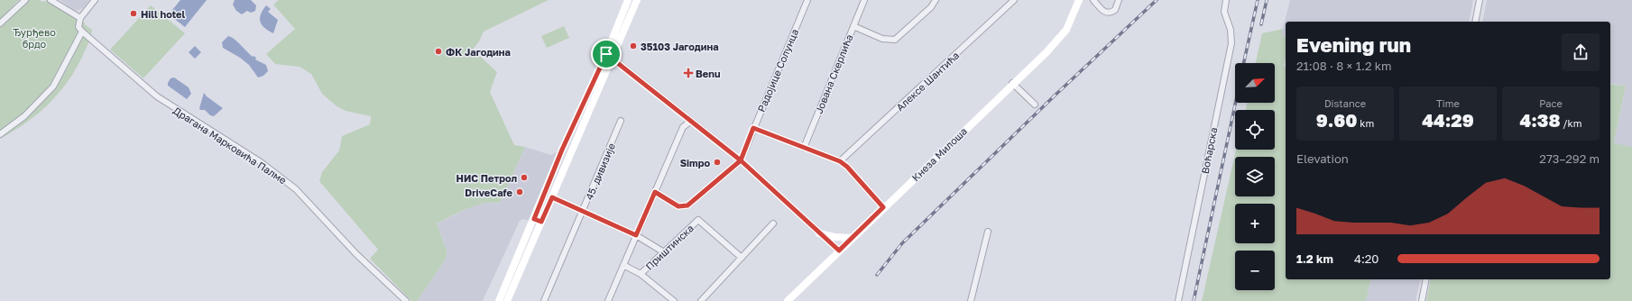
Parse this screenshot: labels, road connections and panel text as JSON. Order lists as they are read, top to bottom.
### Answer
{
  "streets": {
    "street": [
      "Радојице Солунца",
      "Јована Скерлића",
      "Алексе Шантића",
      "Драгана Марковића Палме",
      "Воћарска",
      "Кнеза Милоша",
      "45. дивизије",
      "Приштинска"
    ]
  },
  "parks": ["Ђурђево брдо"],
  "places": {
    "other": [
      "Hill hotel",
      "35103 Јагодина",
      "ФК Јагодина",
      "Simpo",
      "НИС Петрол",
      "DriveCafe"
    ],
    "health": ["Benu"]
  },
  "north": "top right",
  "page": {
    "heading": ["Evening run", "21:08 · 8 × 1.2 km"],
    "map_buttons": ["+", "−"],
    "stats": [
      ["Distance", "9.60 km"],
      ["Time", "44:29"],
      ["Pace", "4:38 /km"]
    ],
    "chart": ["Elevation", "273–292 m"],
    "list": [
      {
        "name": "1.2 km",
        "note": "4:20"
      }
    ]
  }
}
